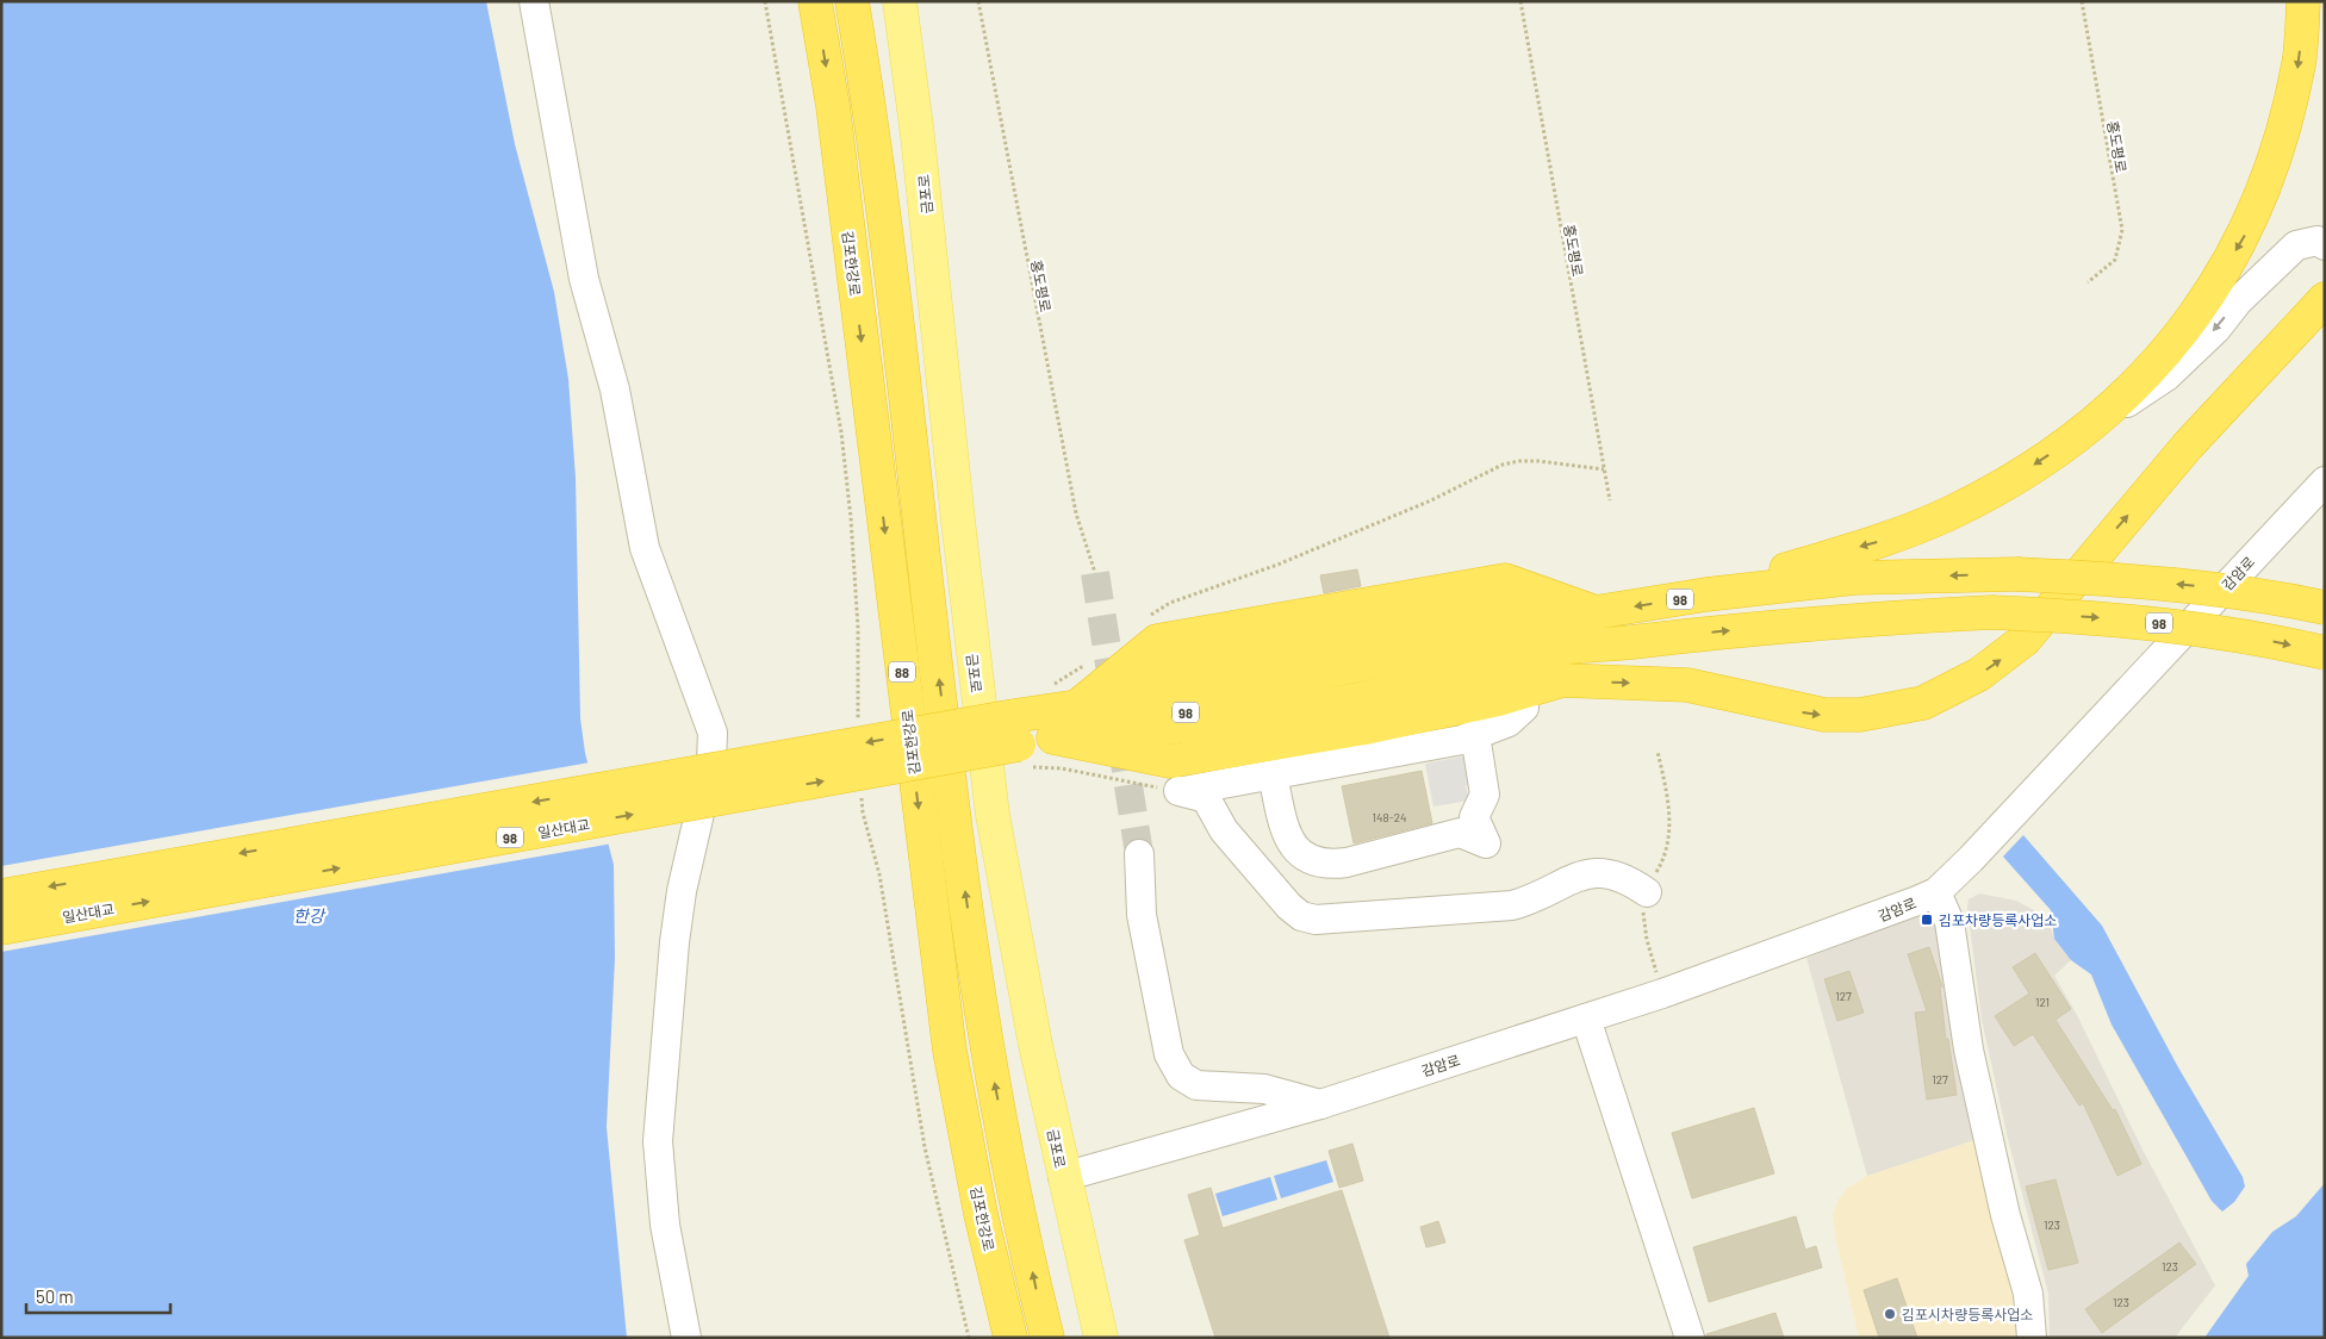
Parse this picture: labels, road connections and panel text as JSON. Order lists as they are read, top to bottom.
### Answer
{
  "streets": {
    "highway": [
      "김포한강로",
      "98",
      "88",
      "일산대교"
    ],
    "main road": ["금포로"],
    "street": ["감암로"],
    "path": ["홍도평로"]
  },
  "crossings": [
    ["금포로", "감암로"],
    ["98", "일산대교"]
  ],
  "water": ["한강"],
  "places": {
    "transit": ["김포차량등록사업소"],
    "other": ["김포시차량등록사업소"]
  },
  "house_numbers": [
    "148-24",
    "127",
    "121",
    "127",
    "123",
    "123",
    "123"
  ],
  "scale_bar": "50 m"
}
